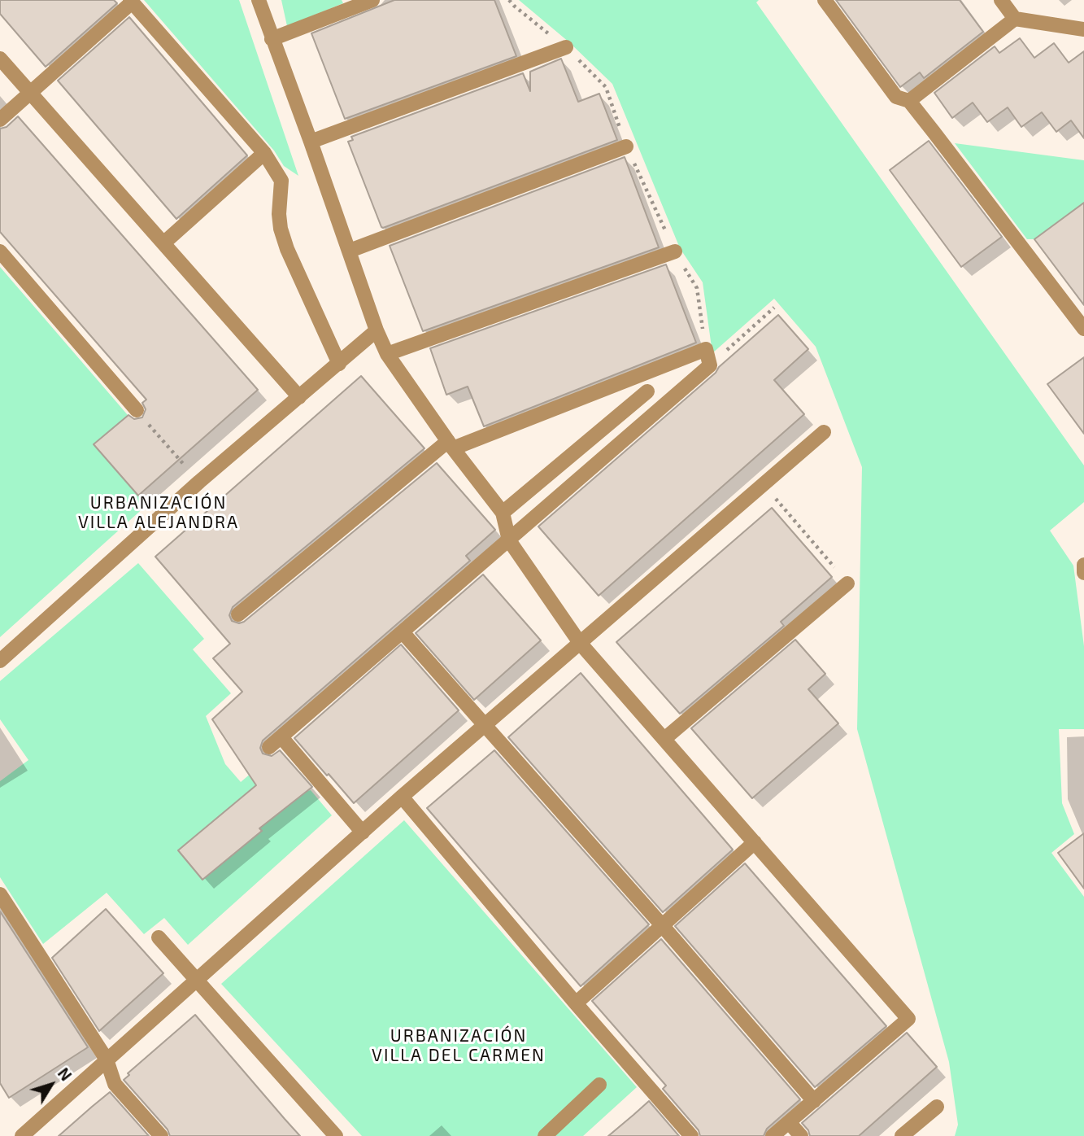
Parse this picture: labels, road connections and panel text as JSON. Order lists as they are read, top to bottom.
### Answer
{
  "districts": ["URBANIZACIÓN VILLA ALEJANDRA", "URBANIZACIÓN VILLA DEL CARMEN"],
  "north": "top right"
}
